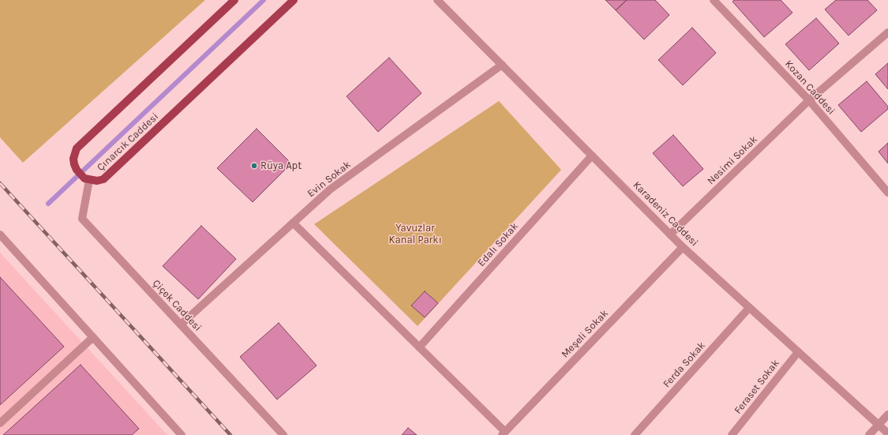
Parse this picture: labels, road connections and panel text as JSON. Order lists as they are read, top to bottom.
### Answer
{
  "streets": {
    "main road": ["Çınarcık Caddesi"],
    "street": [
      "Kozan Caddesi",
      "Nesimi Sokak",
      "Evin Sokak",
      "Karadeniz Caddesi",
      "Edalı Sokak",
      "Çiçek Caddesi",
      "Meşeli Sokak",
      "Ferda Sokak",
      "Feraset Sokak"
    ]
  },
  "crossings": [
    ["Kozan Caddesi", "Nesimi Sokak"],
    ["Çınarcık Caddesi", "Çiçek Caddesi"],
    ["Nesimi Sokak", "Karadeniz Caddesi"],
    ["Evin Sokak", "Karadeniz Caddesi"],
    ["Evin Sokak", "Çiçek Caddesi"],
    ["Karadeniz Caddesi", "Edalı Sokak"],
    ["Karadeniz Caddesi", "Meşeli Sokak"],
    ["Karadeniz Caddesi", "Ferda Sokak"],
    ["Karadeniz Caddesi", "Feraset Sokak"]
  ],
  "parks": ["Yavuzlar Kanal Parkı"],
  "places": ["Rüya Apt"]
}
